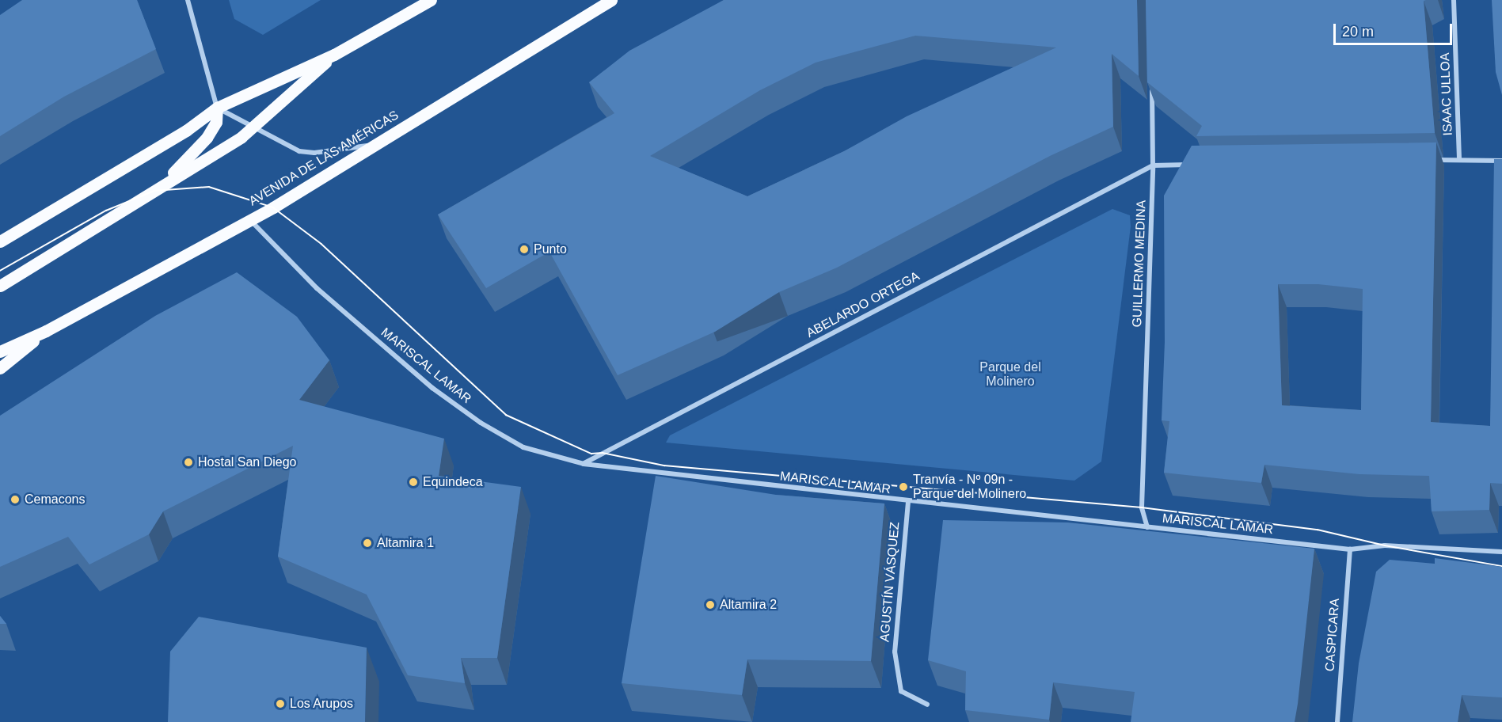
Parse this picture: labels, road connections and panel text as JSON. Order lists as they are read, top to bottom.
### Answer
{
  "streets": {
    "main road": ["AVENIDA DE LAS AMÉRICAS"],
    "street": [
      "ISAAC ULLOA",
      "GUILLERMO MEDINA",
      "ABELARDO ORTEGA",
      "MARISCAL LAMAR",
      "AGUSTÍN VÁSQUEZ",
      "CASPICARA"
    ]
  },
  "crossings": [
    ["AVENIDA DE LAS AMÉRICAS", "MARISCAL LAMAR"],
    ["GUILLERMO MEDINA", "ABELARDO ORTEGA"],
    ["GUILLERMO MEDINA", "MARISCAL LAMAR"],
    ["ABELARDO ORTEGA", "MARISCAL LAMAR"],
    ["MARISCAL LAMAR", "AGUSTÍN VÁSQUEZ"],
    ["MARISCAL LAMAR", "CASPICARA"]
  ],
  "parks": ["Parque del Molinero"],
  "places": [
    "Punto",
    "Hostal San Diego",
    "Equindeca",
    "Tranvía - Nº 09n - Parque del Molinero",
    "Cemacons",
    "Altamira 1",
    "Altamira 2",
    "Los Arupos"
  ],
  "scale_bar": "20 m"
}
